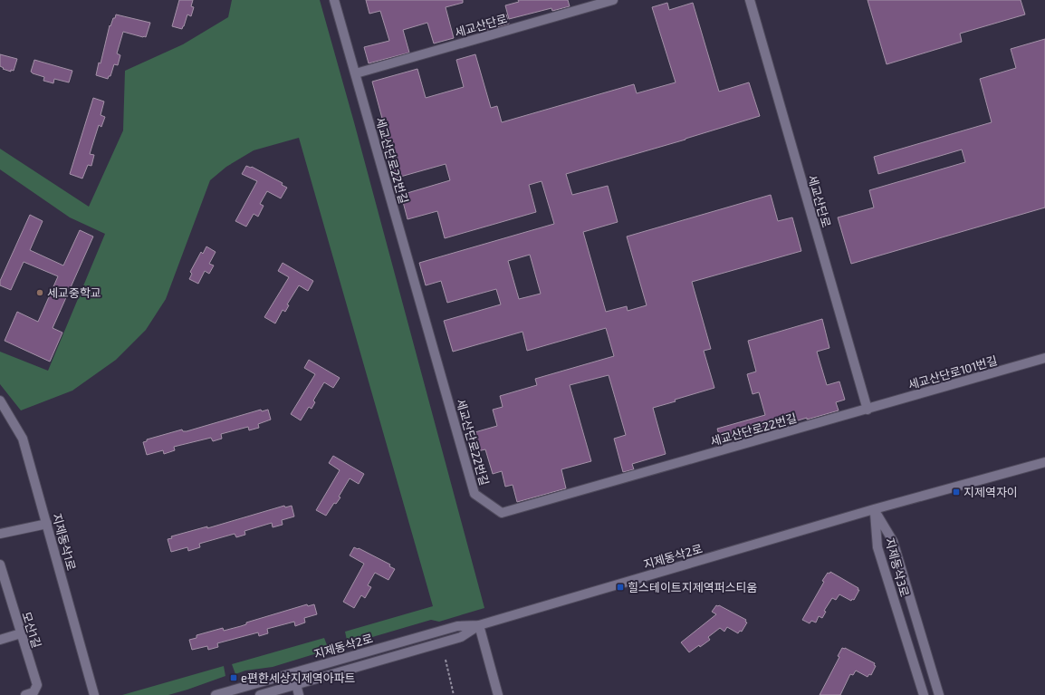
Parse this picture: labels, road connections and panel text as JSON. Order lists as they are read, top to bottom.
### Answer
{
  "streets": {
    "street": [
      "세교산단로",
      "세교산단로22번길",
      "세교산단로101번길",
      "지제동삭1로",
      "지제동삭2로",
      "지제동삭3로",
      "모산1길"
    ]
  },
  "crossings": [
    ["세교산단로", "세교산단로22번길"],
    ["세교산단로", "세교산단로101번길"],
    ["세교산단로22번길", "세교산단로101번길"],
    ["지제동삭2로", "지제동삭3로"]
  ],
  "places": {
    "other": ["세교중학교"],
    "transit": ["지제역자이", "힐스테이트지제역퍼스티움", "e편한세상지제역아파트"]
  }
}
